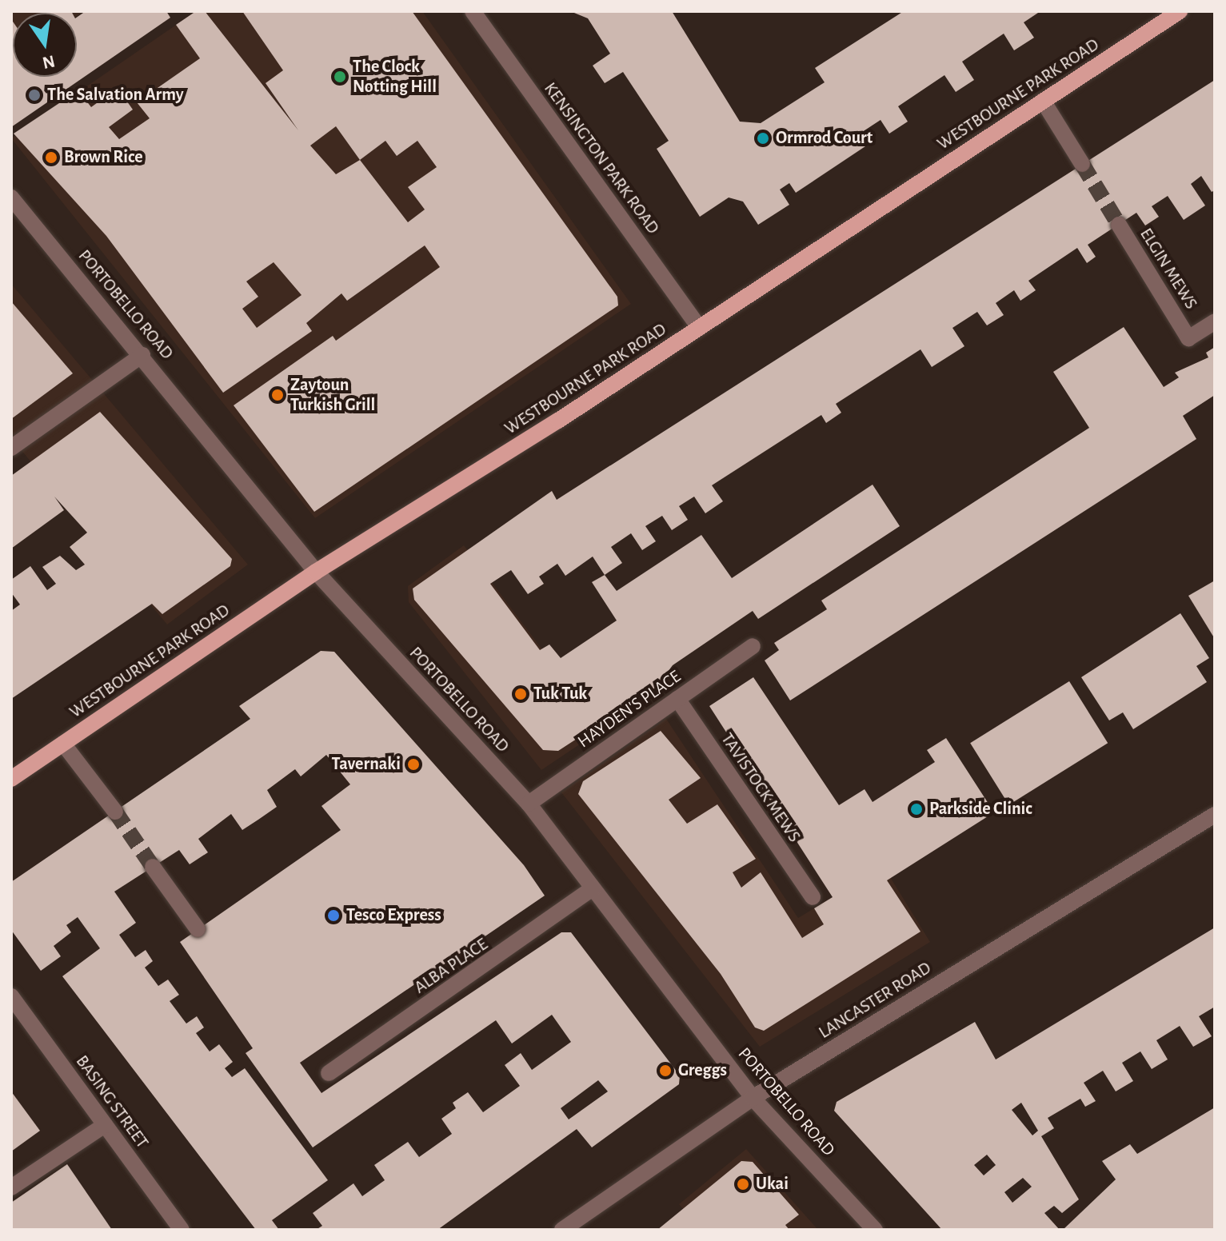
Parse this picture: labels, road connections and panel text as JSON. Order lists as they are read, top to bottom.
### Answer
{
  "streets": {
    "main road": ["WESTBOURNE PARK ROAD"],
    "street": [
      "KENSINGTON PARK ROAD",
      "ELGIN MEWS",
      "PORTOBELLO ROAD",
      "HAYDEN'S PLACE",
      "TAVISTOCK MEWS",
      "ALBA PLACE",
      "LANCASTER ROAD",
      "BASING STREET"
    ]
  },
  "crossings": [
    ["WESTBOURNE PARK ROAD", "KENSINGTON PARK ROAD"],
    ["WESTBOURNE PARK ROAD", "PORTOBELLO ROAD"],
    ["PORTOBELLO ROAD", "HAYDEN'S PLACE"],
    ["PORTOBELLO ROAD", "ALBA PLACE"],
    ["PORTOBELLO ROAD", "LANCASTER ROAD"],
    ["HAYDEN'S PLACE", "TAVISTOCK MEWS"]
  ],
  "places": [
    "The Clock Notting Hill",
    "The Salvation Army",
    "Ormrod Court",
    "Brown Rice",
    "Zaytoun Turkish Grill",
    "Tuk Tuk",
    "Tavernaki",
    "Parkside Clinic",
    "Tesco Express",
    "Greggs",
    "Ukai"
  ],
  "north": "bottom"
}
